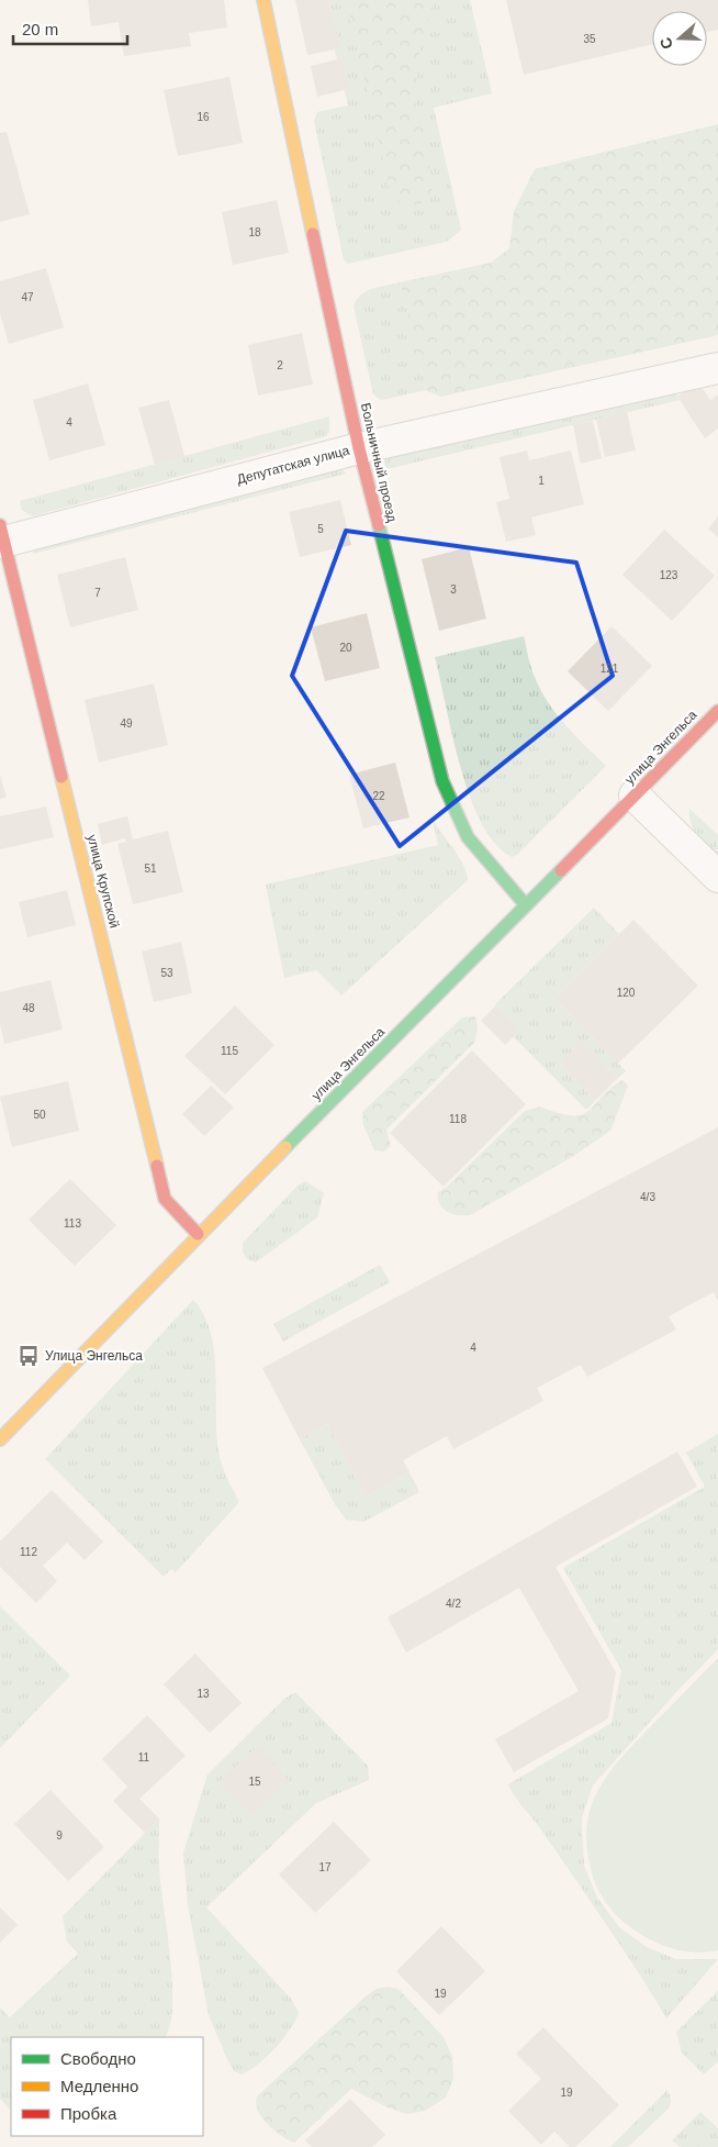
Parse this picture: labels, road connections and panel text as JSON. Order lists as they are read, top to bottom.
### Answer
{
  "streets": {
    "street": [
      "Больничный проезд",
      "Депутатская улица",
      "улица Энгельса",
      "улица Крупской"
    ]
  },
  "crossings": [
    ["Больничный проезд", "Депутатская улица"],
    ["Больничный проезд", "улица Энгельса"],
    ["Депутатская улица", "улица Крупской"],
    ["улица Энгельса", "улица Крупской"]
  ],
  "places": {
    "bus stop": ["Улица Энгельса"]
  },
  "house_numbers": [
    "35",
    "16",
    "18",
    "47",
    "2",
    "4",
    "1",
    "5",
    "123",
    "3",
    "7",
    "20",
    "121",
    "49",
    "22",
    "51",
    "53",
    "120",
    "48",
    "115",
    "50",
    "118",
    "4/3",
    "113",
    "4",
    "112",
    "4/2",
    "13",
    "11",
    "15",
    "9",
    "17",
    "19",
    "19"
  ],
  "legend": ["Свободно", "Медленно", "Пробка"],
  "scale_bar": "20 m",
  "north": "left"
}
